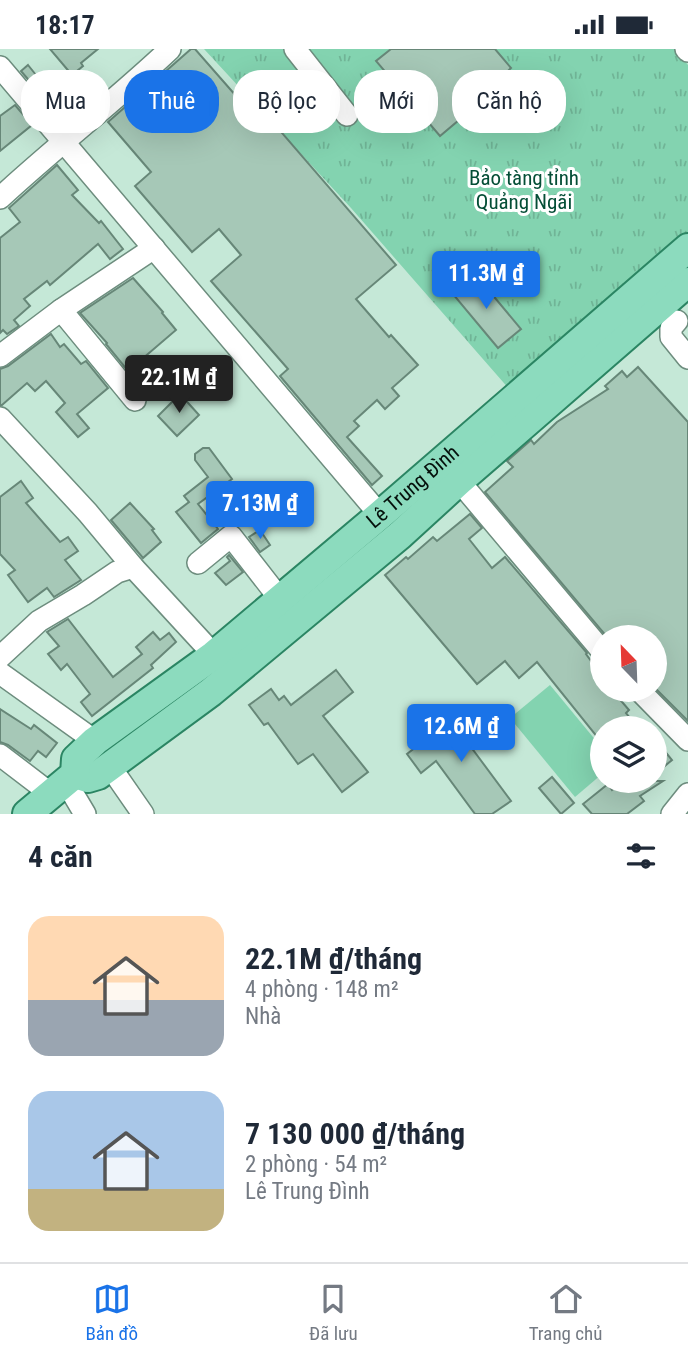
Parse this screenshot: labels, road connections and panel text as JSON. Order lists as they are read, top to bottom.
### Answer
{
  "streets": {
    "main road": ["Lê Trung Đình"]
  },
  "parks": ["Bảo tàng tỉnh Quảng Ngãi"],
  "north": "top left",
  "page": {
    "status": "18:17",
    "chip": [
      "Mua",
      "Thuê",
      "Bộ lọc",
      "Mới",
      "Căn hộ"
    ],
    "price": [
      "11.3M ₫",
      "22.1M ₫",
      "7.13M ₫",
      "12.6M ₫"
    ],
    "heading": "4 căn",
    "list": [
      {
        "name": "22.1M ₫/tháng",
        "note": "4 phòng · 148 m² · Nhà"
      },
      {
        "name": "7 130 000 ₫/tháng",
        "note": "2 phòng · 54 m² · Lê Trung Đình"
      }
    ],
    "tabs": ["Bản đồ", "Đã lưu", "Trang chủ"]
  }
}
